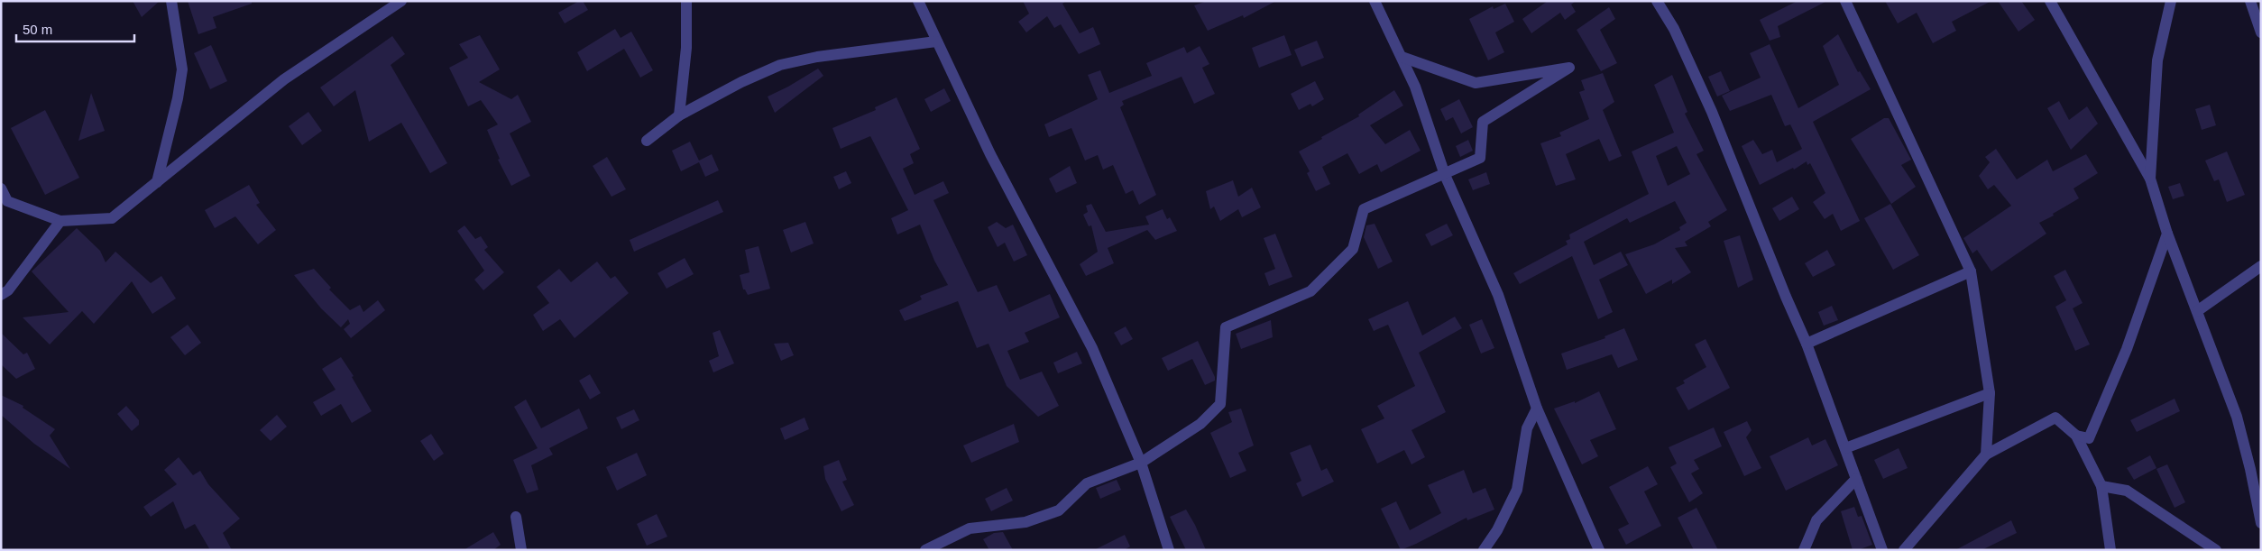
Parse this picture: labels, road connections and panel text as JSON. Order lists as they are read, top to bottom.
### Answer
{
  "scale_bar": "50 m"
}
